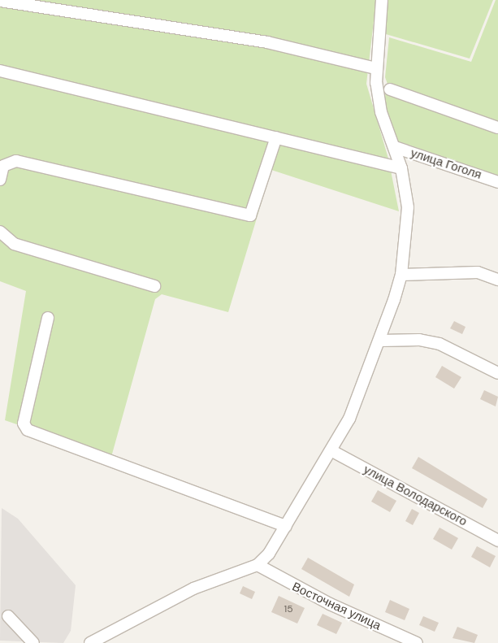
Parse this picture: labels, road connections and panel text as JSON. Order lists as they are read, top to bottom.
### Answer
{
  "streets": {
    "street": ["улица Гоголя", "улица Володарского", "Восточная улица"]
  },
  "house_numbers": ["15"]
}
